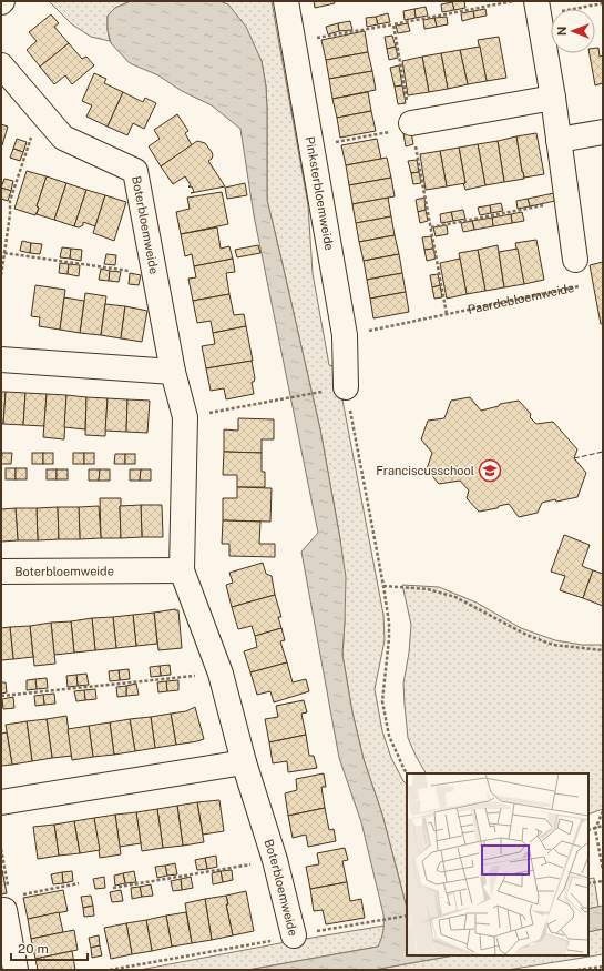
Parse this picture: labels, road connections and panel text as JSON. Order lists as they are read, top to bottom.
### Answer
{
  "streets": {
    "street": ["Pinksterbloemweide", "Boterbloemweide"],
    "path": ["Paardebloemweide"]
  },
  "crossings": [
    ["Pinksterbloemweide", "Paardebloemweide"]
  ],
  "places": {
    "school or university": ["Franciscusschool"]
  },
  "scale_bar": "20 m",
  "north": "left"
}
